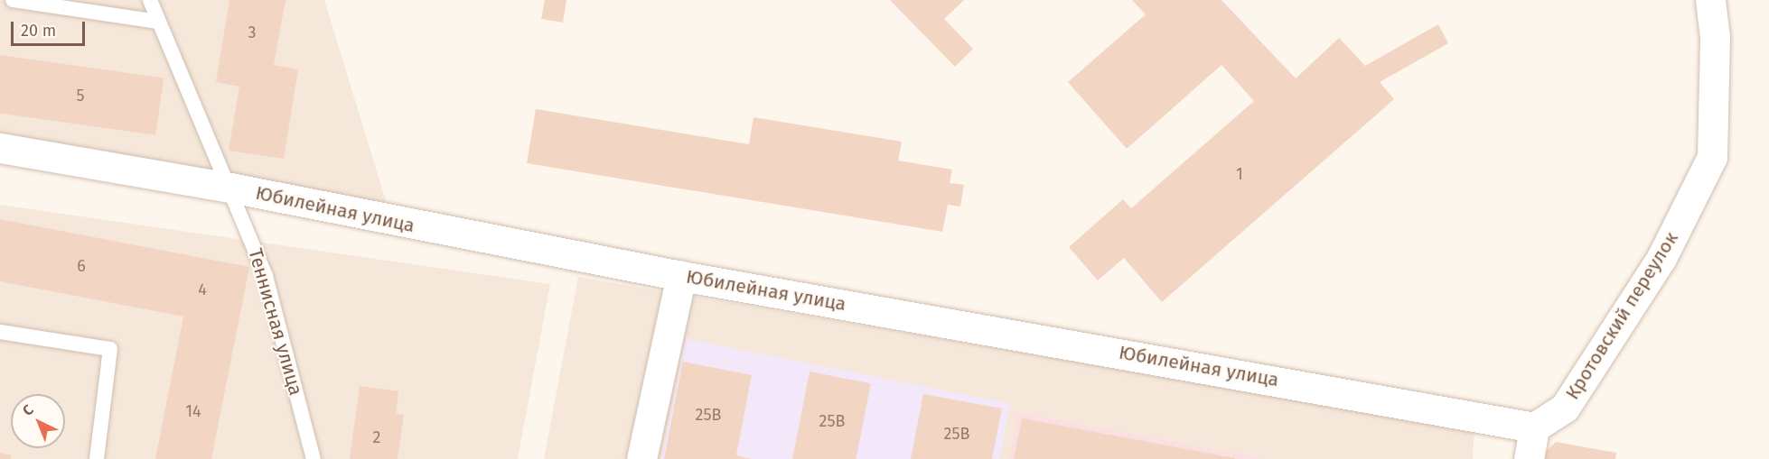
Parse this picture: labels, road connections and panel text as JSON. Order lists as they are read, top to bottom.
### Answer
{
  "streets": {
    "street": ["Юбилейная улица", "Кротовский переулок"],
    "lane": ["Теннисная улица"]
  },
  "crossings": [
    ["Юбилейная улица", "Кротовский переулок"],
    ["Юбилейная улица", "Теннисная улица"]
  ],
  "house_numbers": [
    "3",
    "5",
    "1",
    "6",
    "4",
    "14",
    "25В",
    "25В",
    "25В",
    "2"
  ],
  "scale_bar": "20 m",
  "north": "top left"
}
